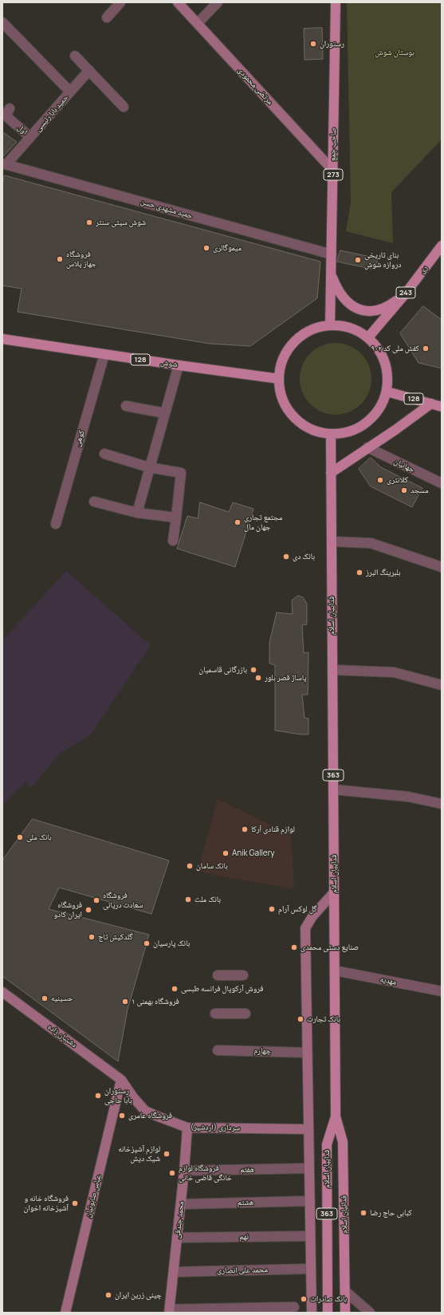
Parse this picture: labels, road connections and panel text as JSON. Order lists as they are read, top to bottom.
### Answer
{
  "streets": {
    "main road": [
      "صاحب جمع",
      "273",
      "ری",
      "243",
      "128",
      "شوش",
      "فداییان اسلام",
      "363",
      "فدائیان اسلام"
    ],
    "street": [
      "مرتضی محمودی",
      "حمید بابا رئیسی",
      "اول",
      "حمید مشهدی حسن",
      "کوهی",
      "جهانیان",
      "مهدیه",
      "دشتبان زاده",
      "چهارم",
      "سرداری (اردشیر)",
      "هفتم",
      "عباس صابونیان",
      "هشتم",
      "محمد جندقی",
      "نهم",
      "محمد علی انصاری"
    ]
  },
  "crossings": [
    ["مرتضی محمودی", "صاحب جمع"],
    ["حمید بابا رئیسی", "اول"],
    ["حمید بابا رئیسی", "حمید مشهدی حسن"],
    ["صاحب جمع", "حمید مشهدی حسن"],
    ["صاحب جمع", "ری"],
    ["صاحب جمع", "128"],
    ["صاحب جمع", "شوش"],
    ["صاحب جمع", "فداییان اسلام"],
    ["ری", "128"],
    ["ری", "شوش"],
    ["ری", "فداییان اسلام"],
    ["128", "شوش"],
    ["128", "فداییان اسلام"],
    ["شوش", "کوهی"],
    ["شوش", "فداییان اسلام"],
    ["فداییان اسلام", "مهدیه"],
    ["فداییان اسلام", "فدائیان اسلام"],
    ["دشتبان زاده", "سرداری (اردشیر)"],
    ["دشتبان زاده", "عباس صابونیان"],
    ["سرداری (اردشیر)", "عباس صابونیان"],
    ["سرداری (اردشیر)", "محمد جندقی"],
    ["هفتم", "محمد جندقی"],
    ["هشتم", "محمد جندقی"],
    ["محمد جندقی", "نهم"],
    ["محمد جندقی", "محمد علی انصاری"]
  ],
  "parks": ["بوستان شوش"],
  "places": [
    "رستوران",
    "شوش سیتی سنتر",
    "میموگالری",
    "فروشگاه جهاز پلاس",
    "بنای تاریخی دروازه شوش",
    "کفش ملی کد ۹۰۲",
    "کلانتری",
    "مسجد",
    "مجتمع تجاری جهان مال",
    "بانک دی",
    "بلبرینگ البرز",
    "بازرگانی قاسمیان",
    "پاساژ قصر بلور",
    "لوازم قنادی آرکا",
    "بانک ملی",
    "Anik Gallery",
    "بانک سامان",
    "بانک ملت",
    "فروشگاه سعادت دریانی",
    "گل لوکس آرام",
    "فروشگاه ایران کادو",
    "گلدکیش تاج",
    "بانک پارسیان",
    "صنایع دستی محمدی",
    "فروش آرکوپال فرانسه طبسی",
    "حسینیه",
    "فروشگاه بهمنی ۱",
    "بانک تجارت",
    "رستوران بابا حاجی",
    "فروشگاه عامری",
    "لوازم آشپزخانه شیک دیش",
    "فروشگاه لوازم خانگی قاضی خانی",
    "فروشگاه خانه و آشپزخانه اخوان",
    "کبابی حاج رضا",
    "چینی زرین ایران",
    "بانک صادرات"
  ]
}
